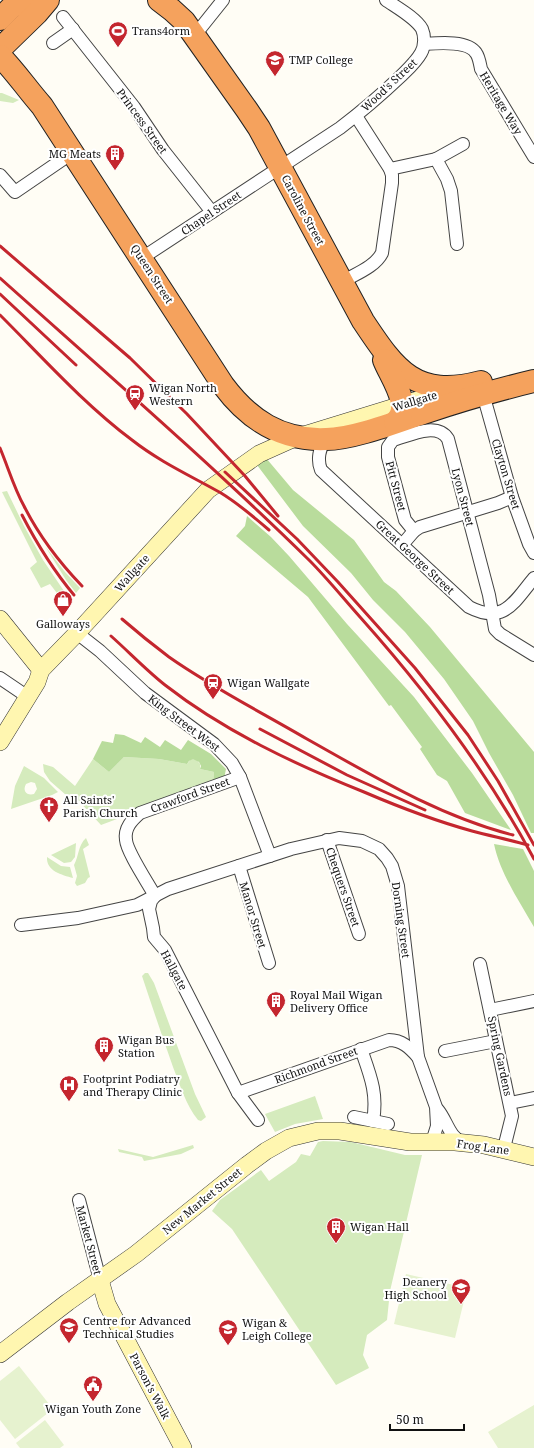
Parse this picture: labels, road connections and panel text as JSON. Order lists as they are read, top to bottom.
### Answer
{
  "streets": {
    "highway": ["Caroline Street", "Queen Street", "Wallgate"],
    "street": [
      "Wood's Street",
      "Heritage Way",
      "Princess Street",
      "Chapel Street",
      "Clayton Street",
      "Pitt Street",
      "Lyon Street",
      "Great George Street",
      "King Street West",
      "Crawford Street",
      "Chequers Street",
      "Manor Street",
      "Dorning Street",
      "Hallgate",
      "Spring Gardens",
      "Richmond Street",
      "Frog Lane",
      "New Market Street",
      "Market Street",
      "Parson's Walk"
    ]
  },
  "crossings": [
    ["Wood's Street", "Heritage Way"],
    ["Wood's Street", "Caroline Street"],
    ["Wood's Street", "Chapel Street"],
    ["Princess Street", "Chapel Street"],
    ["Caroline Street", "Chapel Street"],
    ["Caroline Street", "Wallgate"],
    ["Caroline Street", "Clayton Street"],
    ["Chapel Street", "Queen Street"],
    ["Queen Street", "Wallgate"],
    ["Wallgate", "Clayton Street"],
    ["Wallgate", "Pitt Street"],
    ["Wallgate", "Lyon Street"],
    ["Wallgate", "Great George Street"],
    ["Wallgate", "King Street West"],
    ["Pitt Street", "Lyon Street"],
    ["Lyon Street", "Great George Street"],
    ["King Street West", "Crawford Street"],
    ["King Street West", "Dorning Street"],
    ["Crawford Street", "Dorning Street"],
    ["Crawford Street", "Hallgate"],
    ["Chequers Street", "Dorning Street"],
    ["Manor Street", "Dorning Street"],
    ["Dorning Street", "Hallgate"],
    ["Dorning Street", "Richmond Street"],
    ["Dorning Street", "Frog Lane"],
    ["Dorning Street", "New Market Street"],
    ["Hallgate", "Richmond Street"],
    ["Spring Gardens", "Frog Lane"],
    ["Frog Lane", "New Market Street"],
    ["New Market Street", "Market Street"],
    ["New Market Street", "Parson's Walk"],
    ["Market Street", "Parson's Walk"]
  ],
  "places": {
    "sports": ["Trans4orm"],
    "school or university": [
      "TMP College",
      "Deanery High School",
      "Centre for Advanced Technical Studies",
      "Wigan & Leigh College"
    ],
    "building": [
      "MG Meats",
      "Royal Mail Wigan Delivery Office",
      "Wigan Bus Station",
      "Wigan Hall"
    ],
    "station": ["Wigan North Western", "Wigan Wallgate"],
    "shop": ["Galloways"],
    "church": ["All Saints' Parish Church"],
    "hospital": ["Footprint Podiatry and Therapy Clinic"],
    "public building": ["Wigan Youth Zone"]
  },
  "scale_bar": "50 m"
}
